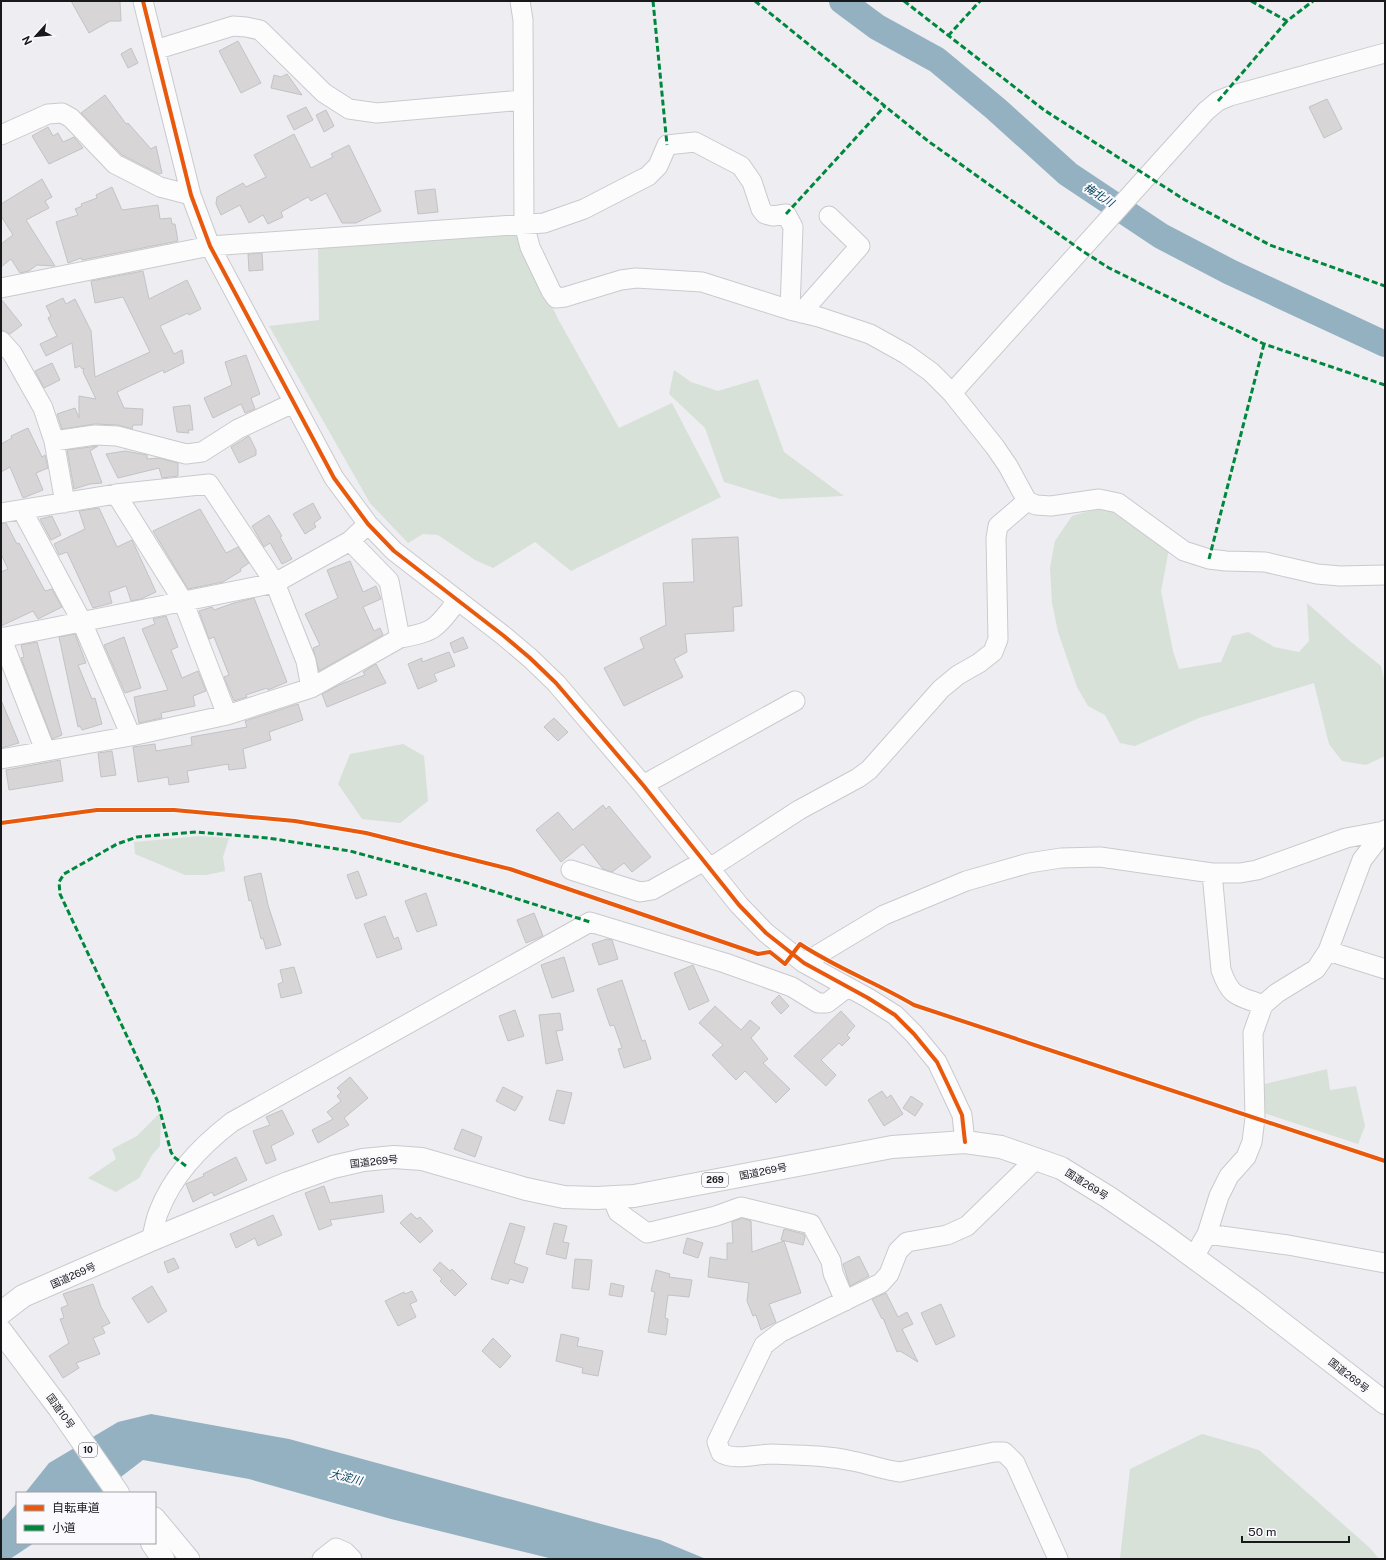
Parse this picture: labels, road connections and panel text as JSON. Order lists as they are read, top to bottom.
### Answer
{
  "streets": {
    "highway": [
      "国道269号",
      "269",
      "国道10号",
      "10"
    ]
  },
  "water": ["梅北川", "大淀川"],
  "legend": ["自転車道", "小道"],
  "scale_bar": "50 m",
  "north": "bottom left"
}
